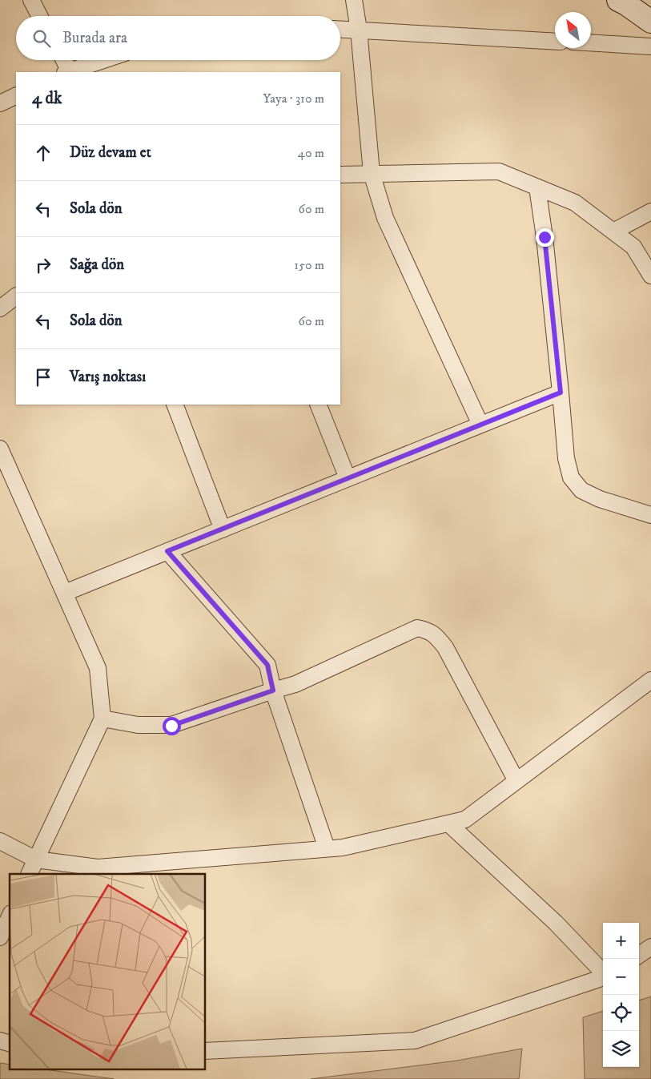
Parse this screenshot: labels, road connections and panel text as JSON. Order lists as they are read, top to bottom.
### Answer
{
  "north": "top left",
  "page": {
    "search": "Burada ara",
    "heading": ["4 dk", "Yaya · 310 m"],
    "list": [
      ["Düz devam et", "40 m"],
      ["Sola dön", "60 m"],
      ["Sağa dön", "150 m"],
      ["Sola dön", "60 m"],
      "Varış noktası"
    ],
    "map_buttons": ["+", "−"]
  }
}
